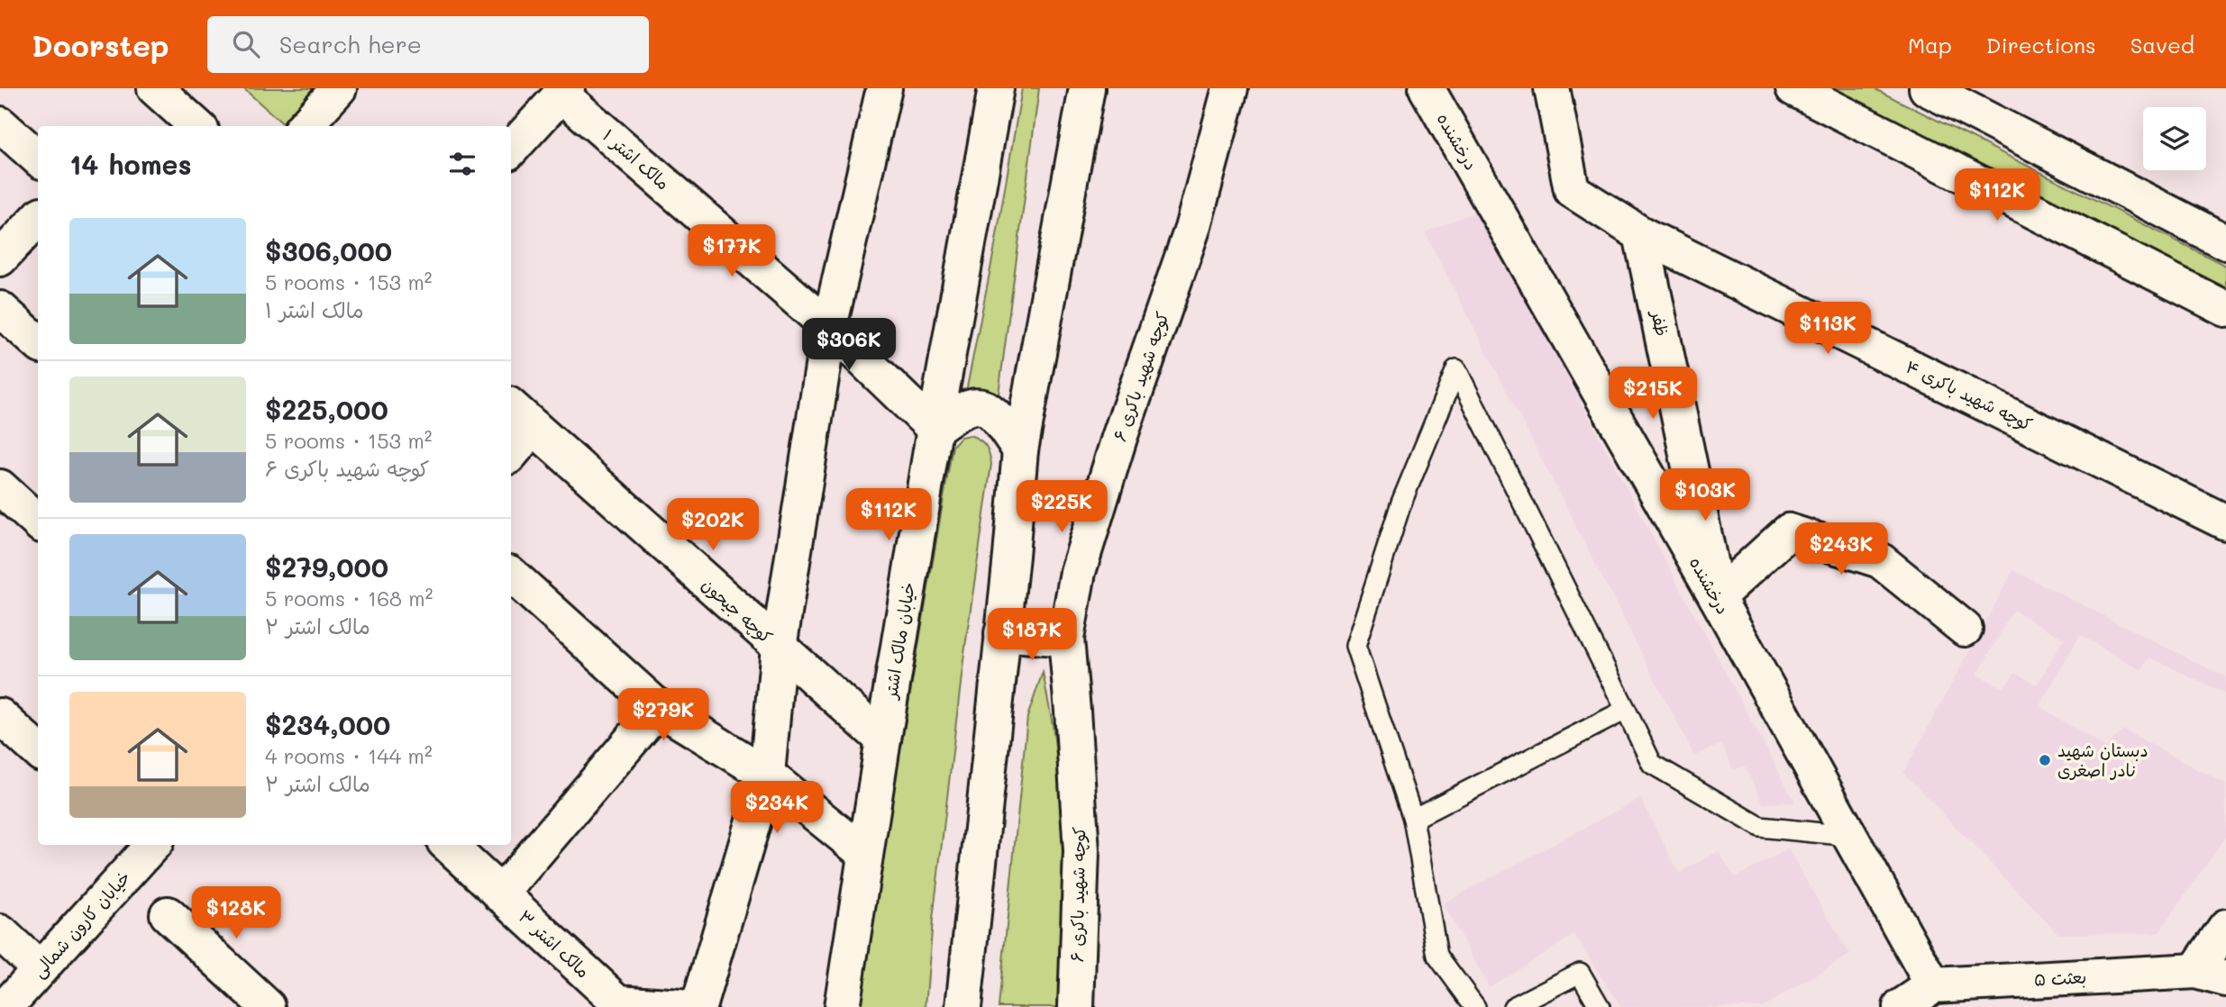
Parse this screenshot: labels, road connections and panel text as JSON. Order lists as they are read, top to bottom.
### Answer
{
  "streets": {
    "street": [
      "درخشنده",
      "مالک اشتر ۱",
      "ظفر",
      "کوچه شهید باکری ۶",
      "کوچه شهید باکری ۴",
      "کوچه جیحون",
      "خیابان مالک اشتر",
      "خیابان کارون شمالی",
      "مالک اشتر ۳",
      "بعثت ۵"
    ]
  },
  "crossings": [
    ["درخشنده", "ظفر"],
    ["درخشنده", "بعثت ۵"],
    ["مالک اشتر ۱", "خیابان مالک اشتر"],
    ["ظفر", "کوچه شهید باکری ۴"],
    ["کوچه جیحون", "خیابان مالک اشتر"]
  ],
  "places": ["دبستان شهید نادر اصغری"],
  "page": {
    "header": "Doorstep",
    "search": "Search here",
    "nav": ["Map", "Directions", "Saved"],
    "heading": "14 homes",
    "price": [
      "$112K",
      "$177K",
      "$113K",
      "$306K",
      "$215K",
      "$103K",
      "$225K",
      "$112K",
      "$202K",
      "$243K",
      "$187K",
      "$279K",
      "$234K",
      "$128K"
    ],
    "list": [
      {
        "name": "$306,000",
        "note": "5 rooms · 153 m² · مالک اشتر ۱"
      },
      {
        "name": "$225,000",
        "note": "5 rooms · 153 m² · کوچه شهید باکری ۶"
      },
      {
        "name": "$279,000",
        "note": "5 rooms · 168 m² · مالک اشتر ۲"
      },
      {
        "name": "$234,000",
        "note": "4 rooms · 144 m² · مالک اشتر ۲"
      }
    ]
  }
}
